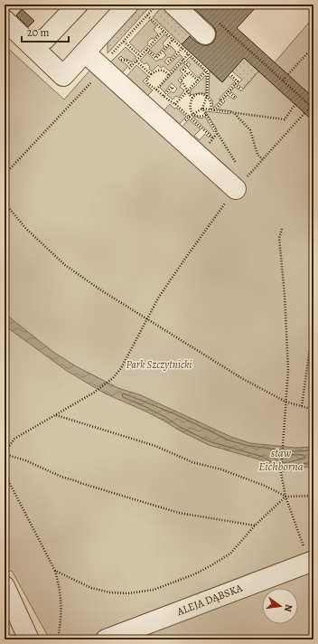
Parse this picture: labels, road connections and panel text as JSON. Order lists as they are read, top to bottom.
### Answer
{
  "streets": {
    "street": ["ALEJA DĄBSKA"]
  },
  "water": ["staw Eichborna"],
  "parks": ["Park Szczytnicki"],
  "scale_bar": "20 m",
  "north": "right"
}
